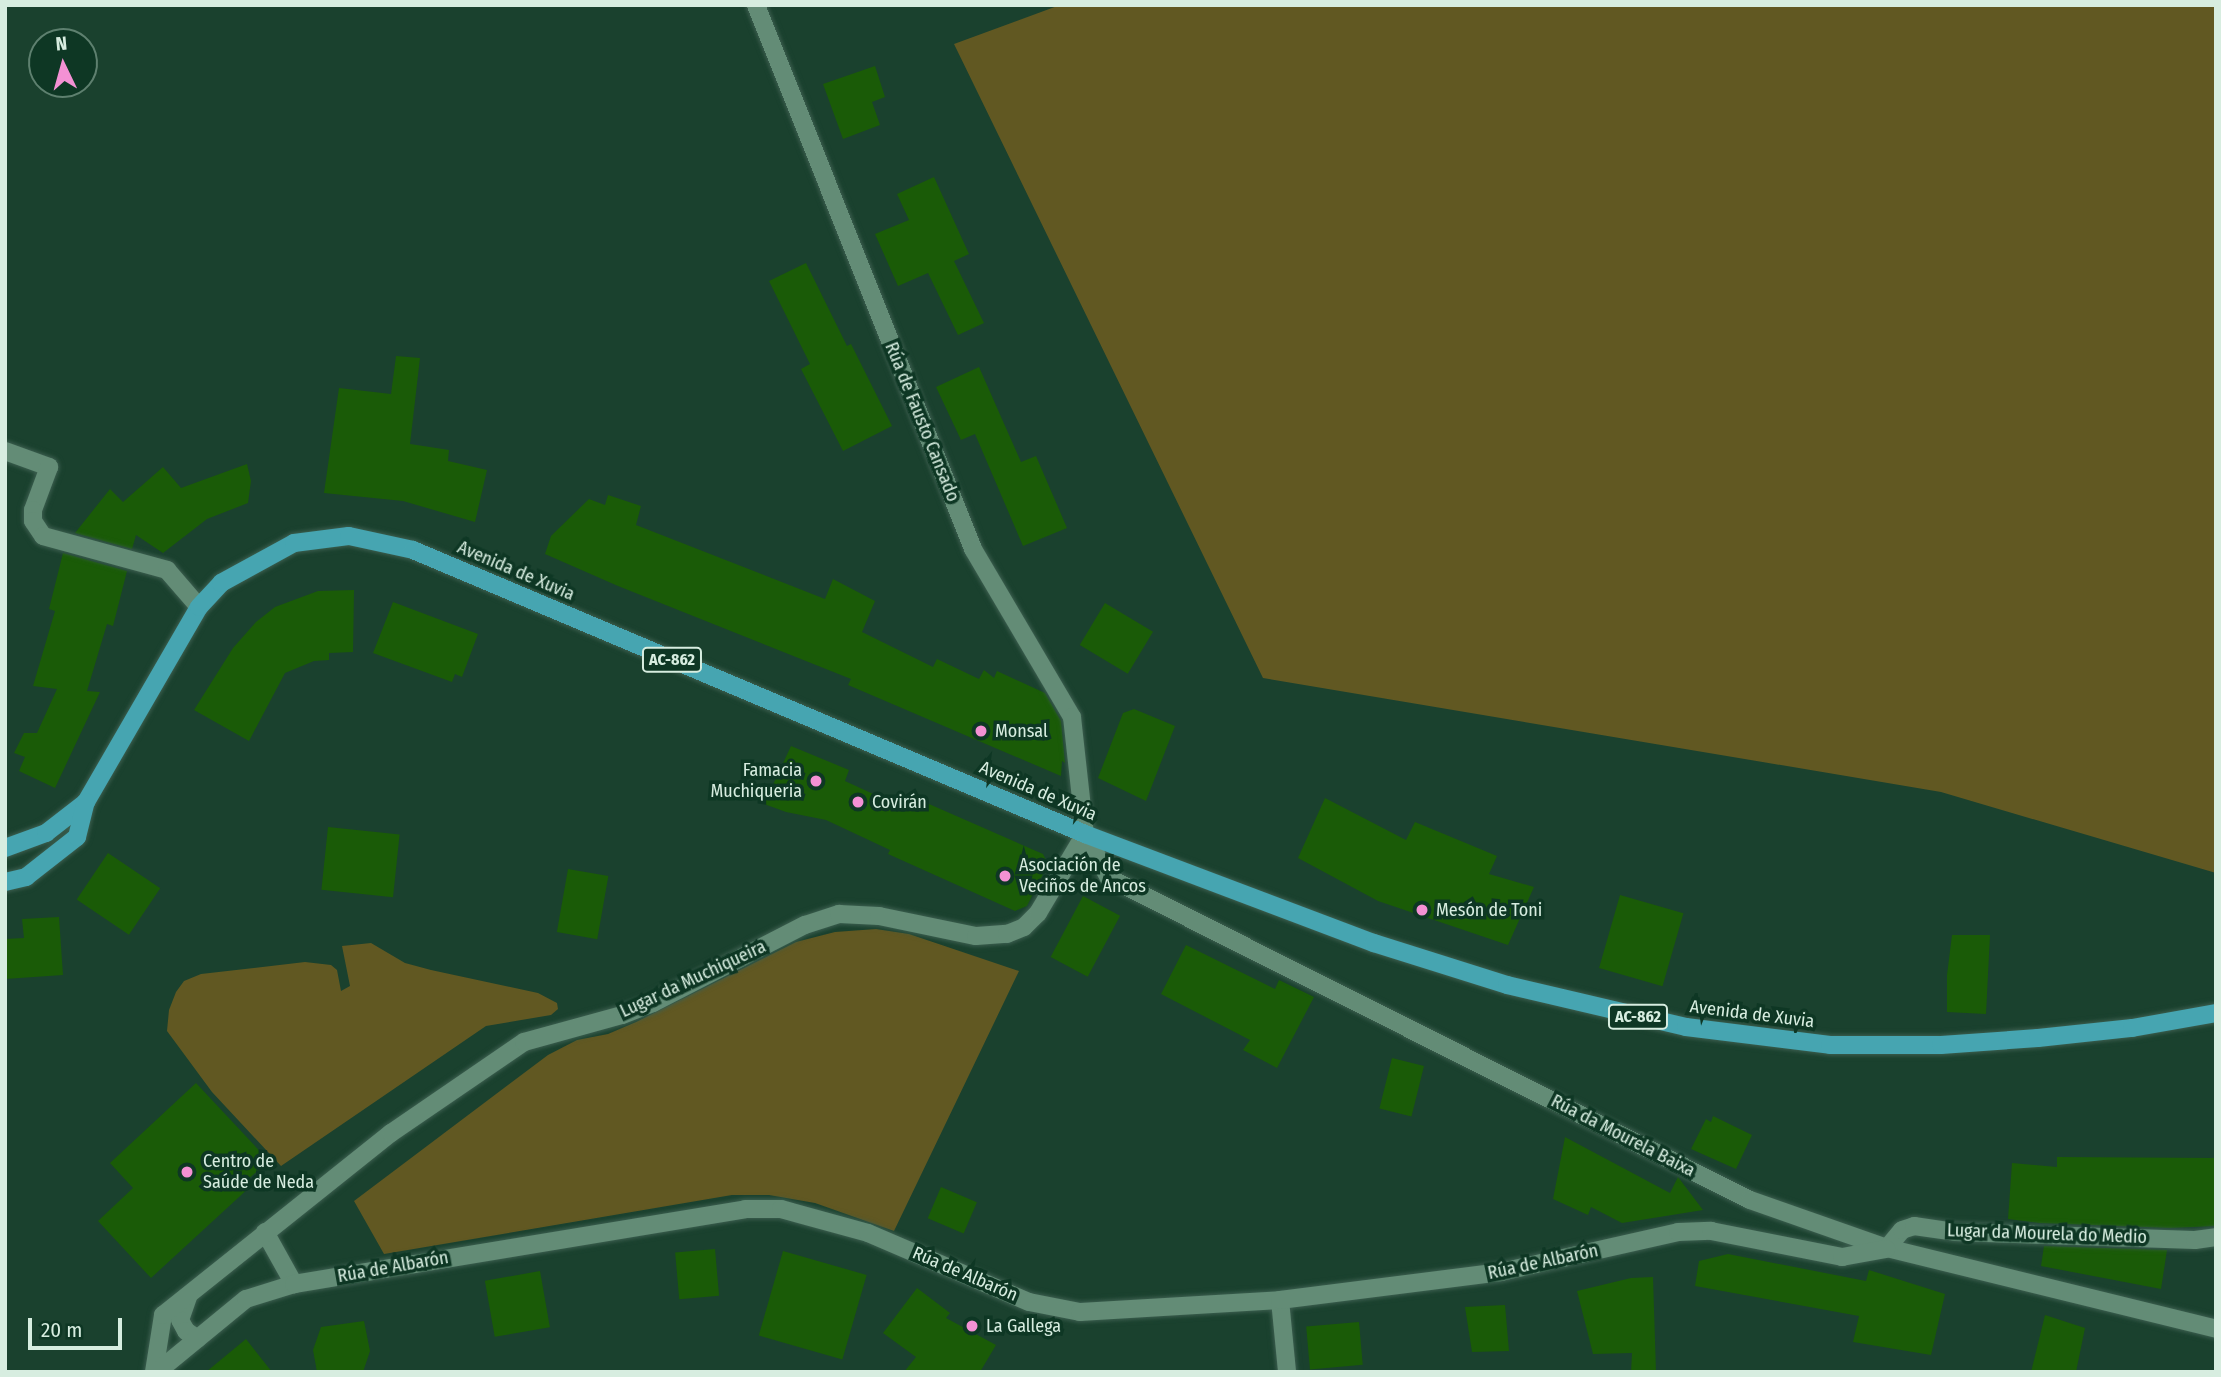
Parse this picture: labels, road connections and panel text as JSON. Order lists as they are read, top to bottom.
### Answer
{
  "streets": {
    "main road": ["Avenida de Xuvia", "AC-862"],
    "street": [
      "Rúa de Fausto Cansado",
      "Lugar da Muchiqueira",
      "Rúa da Mourela Baixa",
      "Lugar da Mourela do Medio",
      "Rúa de Albarón"
    ]
  },
  "crossings": [
    ["Rúa de Fausto Cansado", "Avenida de Xuvia"],
    ["Rúa de Fausto Cansado", "Lugar da Muchiqueira"],
    ["Rúa de Fausto Cansado", "Rúa da Mourela Baixa"],
    ["Avenida de Xuvia", "Lugar da Muchiqueira"],
    ["Avenida de Xuvia", "Rúa da Mourela Baixa"],
    ["Lugar da Muchiqueira", "Rúa da Mourela Baixa"],
    ["Lugar da Muchiqueira", "Rúa de Albarón"],
    ["Rúa da Mourela Baixa", "Lugar da Mourela do Medio"],
    ["Rúa da Mourela Baixa", "Rúa de Albarón"],
    ["Lugar da Mourela do Medio", "Rúa de Albarón"]
  ],
  "places": [
    "Monsal",
    "Famacia Muchiqueria",
    "Covirán",
    "Asociación de Veciños de Ancos",
    "Mesón de Toni",
    "Centro de Saúde de Neda",
    "La Gallega"
  ],
  "scale_bar": "20 m",
  "north": "top"
}
